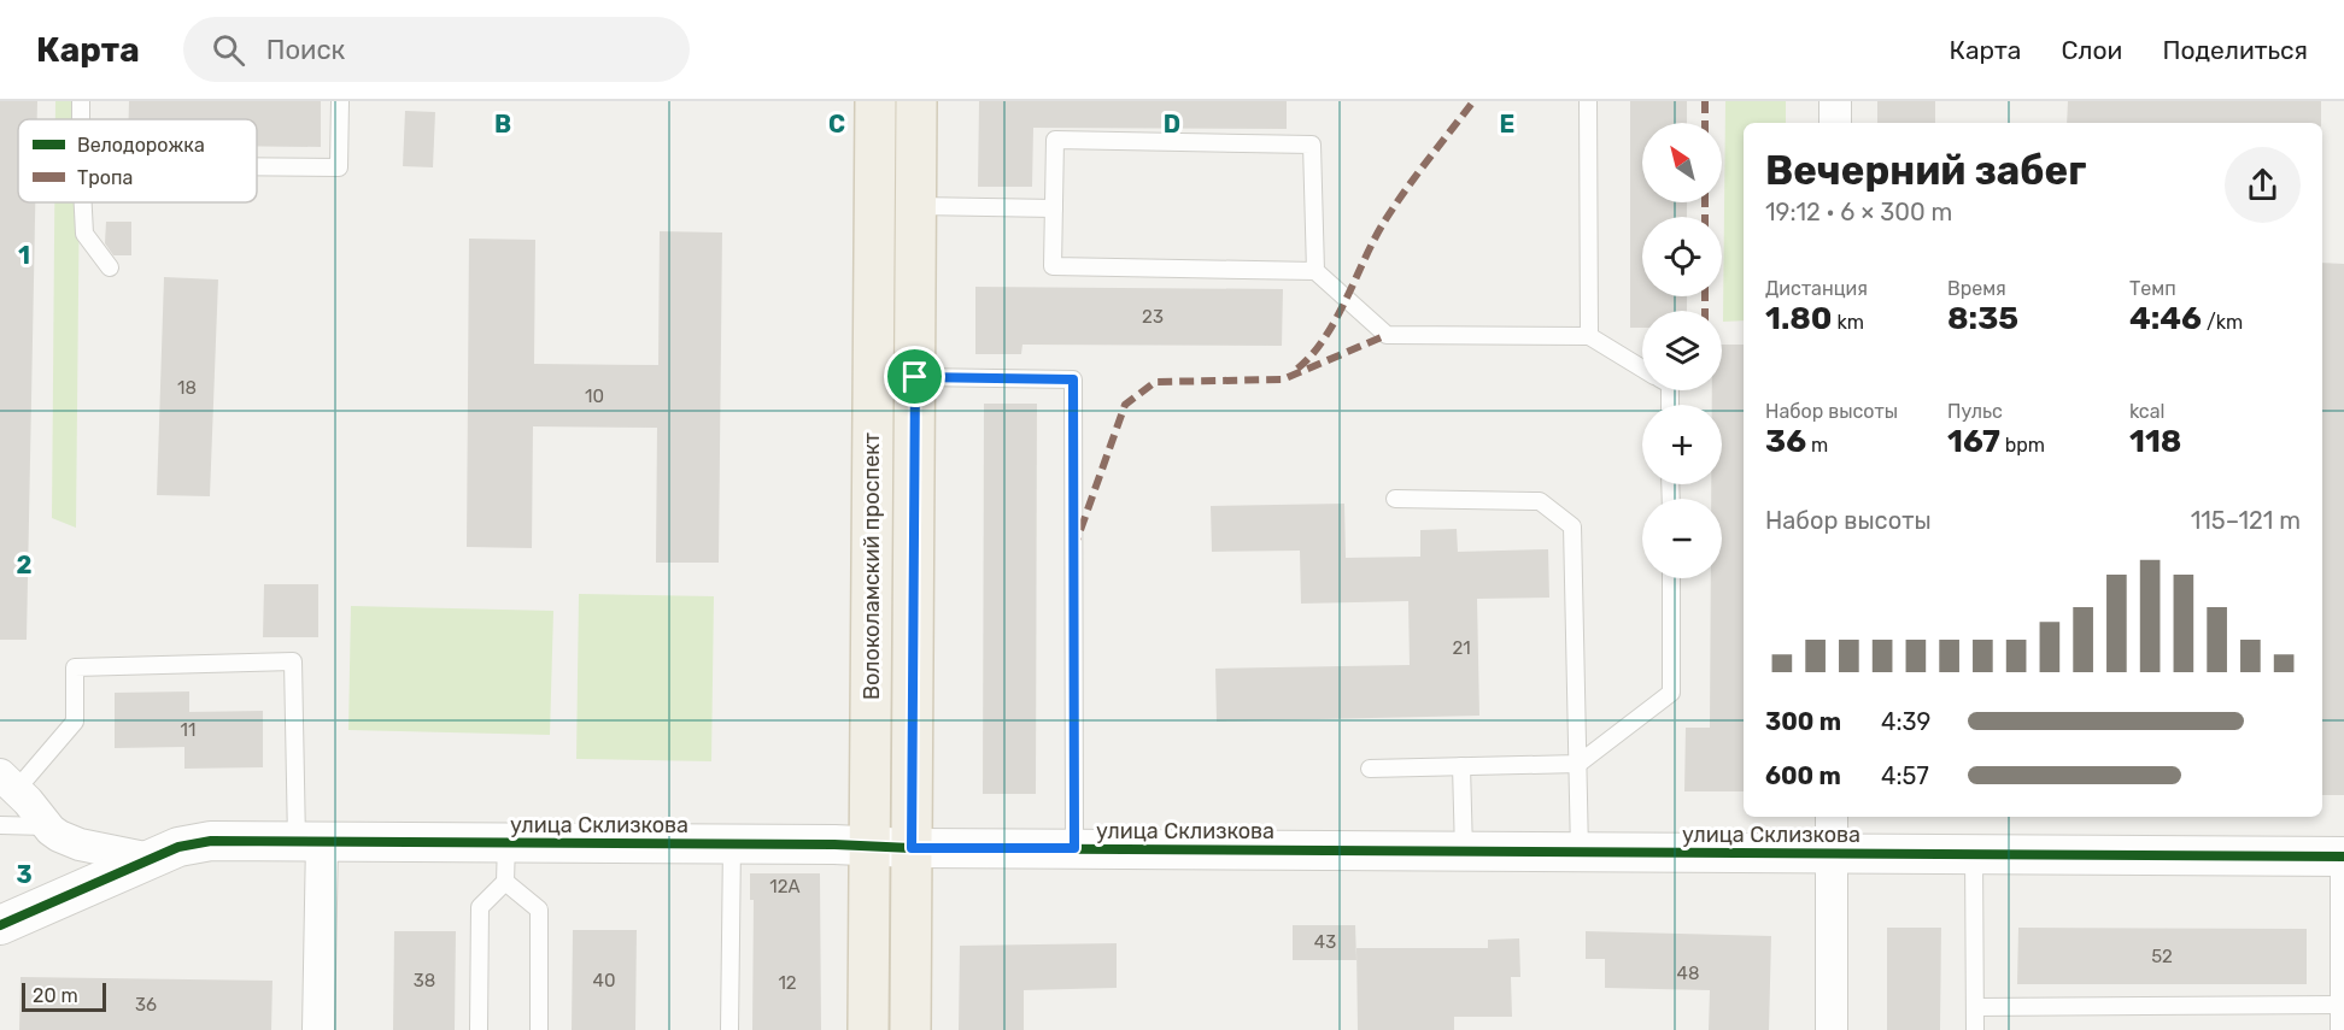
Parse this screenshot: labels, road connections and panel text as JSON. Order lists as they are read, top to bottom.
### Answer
{
  "streets": {
    "main road": ["Волоколамский проспект"],
    "street": ["улица Склизкова"]
  },
  "crossings": [
    ["Волоколамский проспект", "улица Склизкова"]
  ],
  "house_numbers": [
    "23",
    "18",
    "10",
    "21",
    "11",
    "12А",
    "43",
    "52",
    "48",
    "38",
    "40",
    "12",
    "36"
  ],
  "legend": ["Велодорожка", "Тропа"],
  "scale_bar": "20 m",
  "north": "top left",
  "page": {
    "header": "Карта",
    "search": "Поиск",
    "nav": ["Карта", "Слои", "Поделиться"],
    "map_buttons": ["+", "−"],
    "heading": ["Вечерний забег", "19:12 · 6 × 300 m"],
    "stats": [
      ["Дистанция", "1.80 km"],
      ["Время", "8:35"],
      ["Темп", "4:46 /km"],
      ["Набор высоты", "36 m"],
      ["Пульс", "167 bpm"],
      ["kcal", "118"]
    ],
    "chart": ["Набор высоты", "115–121 m"],
    "list": [
      {
        "name": "300 m",
        "note": "4:39"
      },
      {
        "name": "600 m",
        "note": "4:57"
      }
    ],
    "scale": "20 m"
  },
  "grid": {
    "columns": [
      "B",
      "C",
      "D",
      "E"
    ],
    "rows": ["1", "2", "3"]
  }
}
